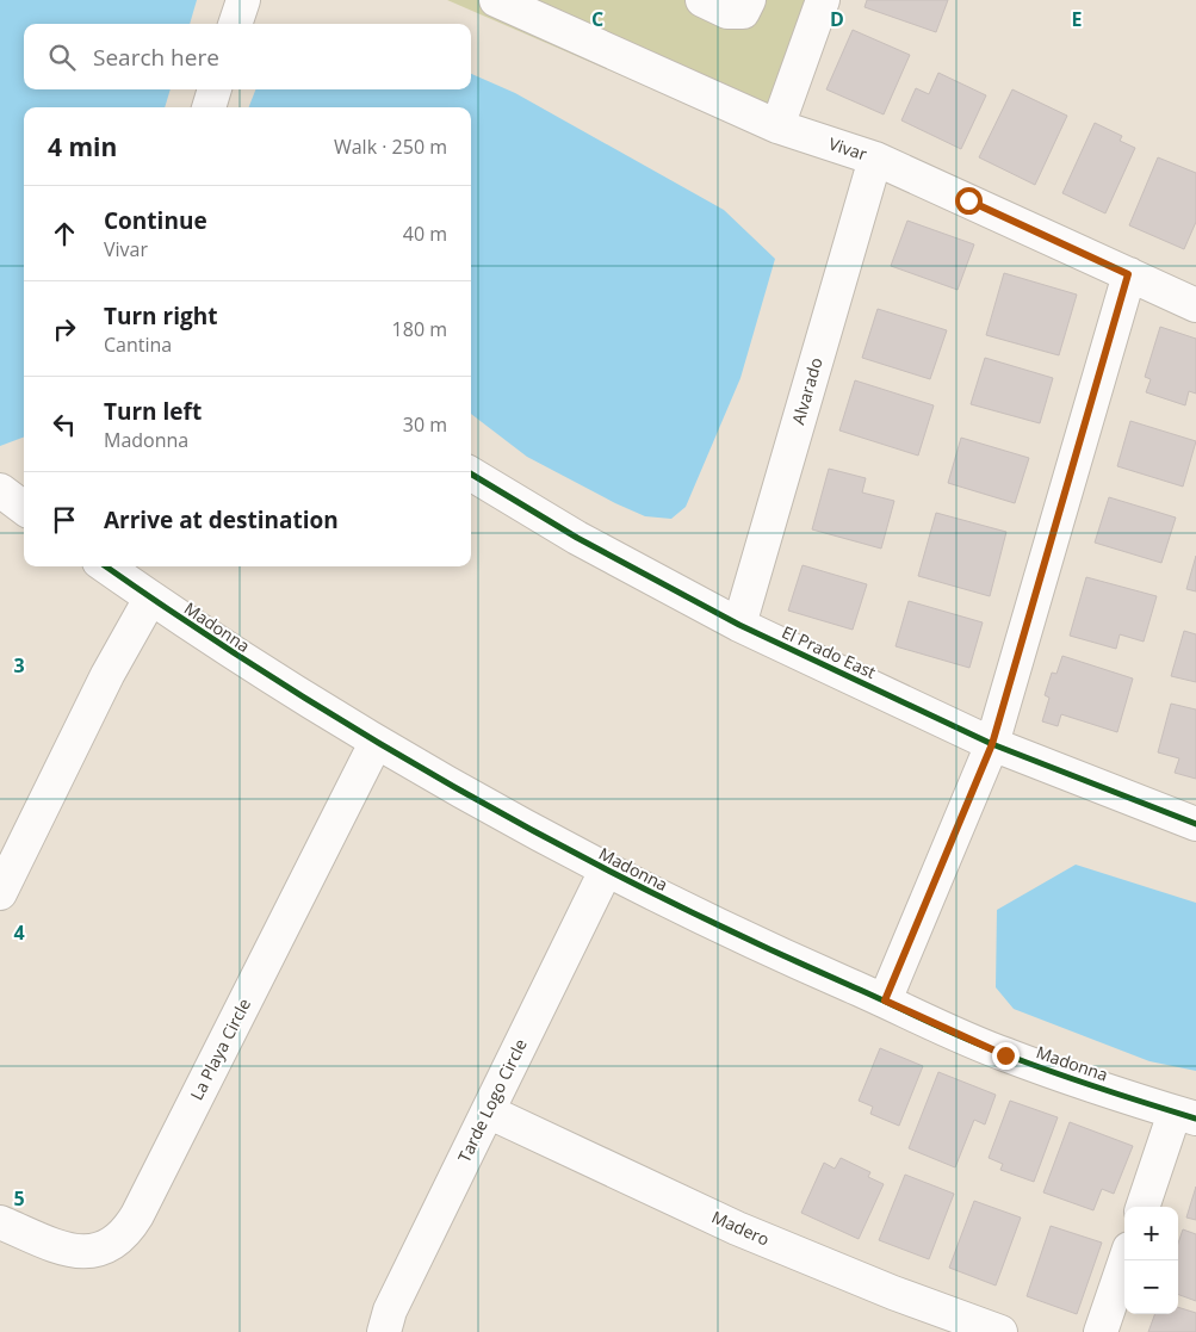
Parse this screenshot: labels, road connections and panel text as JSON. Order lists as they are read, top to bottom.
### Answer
{
  "streets": {
    "street": [
      "Vivar",
      "Alvarado",
      "Madonna",
      "El Prado East",
      "La Playa Circle",
      "Tarde Logo Circle",
      "Madero"
    ]
  },
  "crossings": [
    ["Vivar", "Alvarado"],
    ["Alvarado", "El Prado East"],
    ["Madonna", "La Playa Circle"],
    ["Madonna", "Tarde Logo Circle"],
    ["Tarde Logo Circle", "Madero"]
  ],
  "page": {
    "search": "Search here",
    "heading": ["4 min", "Walk · 250 m"],
    "list": [
      ["Continue", "Vivar", "40 m"],
      ["Turn right", "Cantina", "180 m"],
      ["Turn left", "Madonna", "30 m"],
      "Arrive at destination"
    ],
    "map_buttons": ["+", "−"]
  },
  "grid": {
    "columns": ["C", "D", "E"],
    "rows": ["3", "4", "5"]
  }
}
